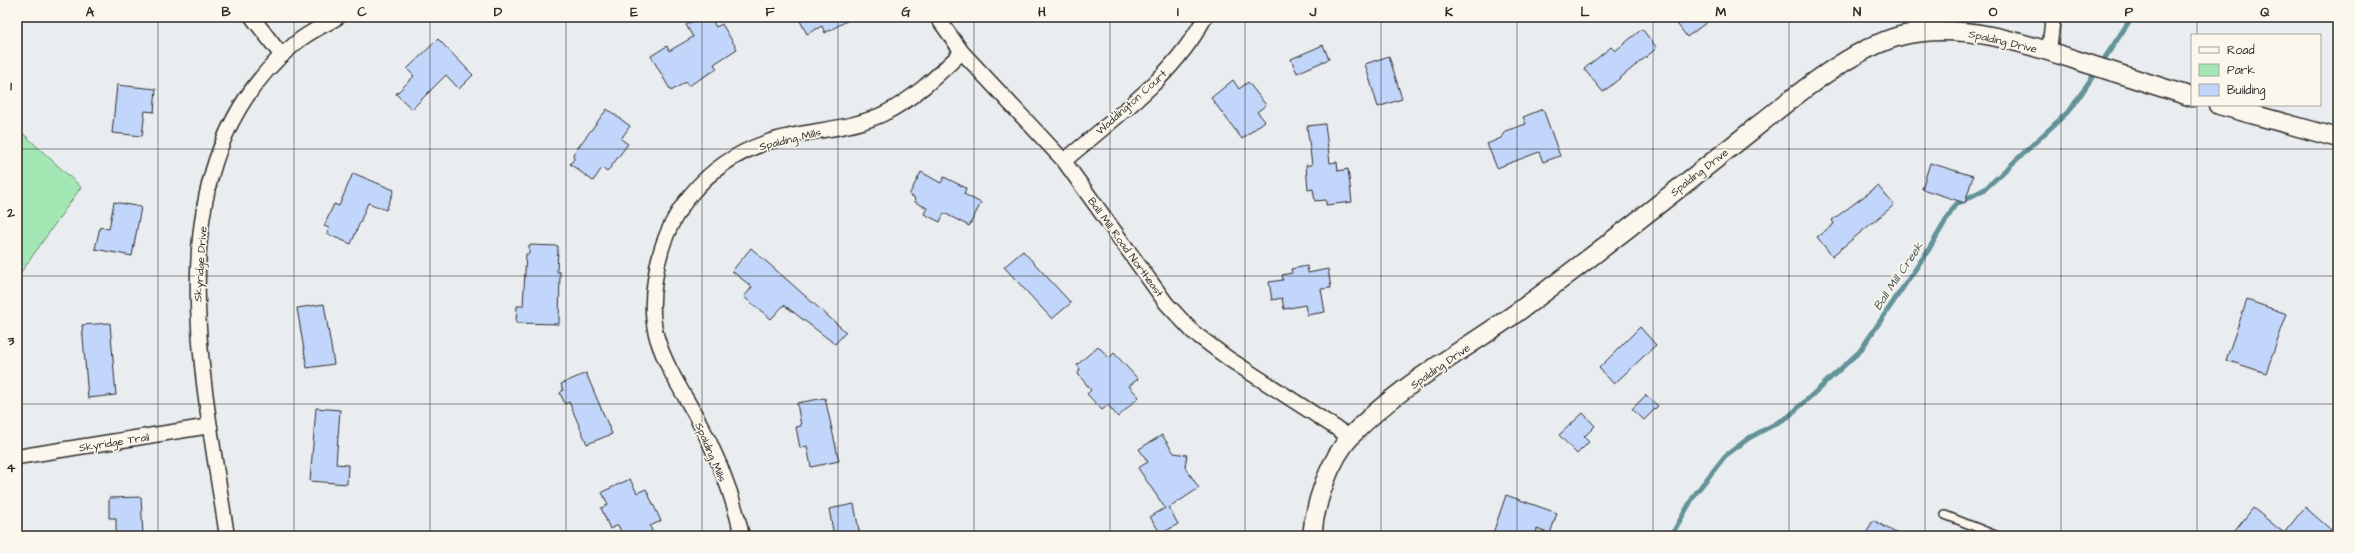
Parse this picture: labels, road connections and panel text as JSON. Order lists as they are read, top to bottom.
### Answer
{
  "streets": {
    "street": [
      "Spalding Drive",
      "Waddington Court",
      "Spalding Mills",
      "Ball Mill Road Northeast",
      "Skyridge Drive",
      "Skyridge Trail"
    ]
  },
  "crossings": [
    ["Spalding Drive", "Ball Mill Road Northeast"],
    ["Waddington Court", "Ball Mill Road Northeast"],
    ["Spalding Mills", "Ball Mill Road Northeast"],
    ["Skyridge Drive", "Skyridge Trail"]
  ],
  "water": ["Ball Mill Creek"],
  "legend": ["Road", "Park", "Building"],
  "grid": {
    "columns": [
      "A",
      "B",
      "C",
      "D",
      "E",
      "F",
      "G",
      "H",
      "I",
      "J",
      "K",
      "L",
      "M",
      "N",
      "O",
      "P",
      "Q"
    ],
    "rows": [
      "1",
      "2",
      "3",
      "4"
    ]
  }
}
